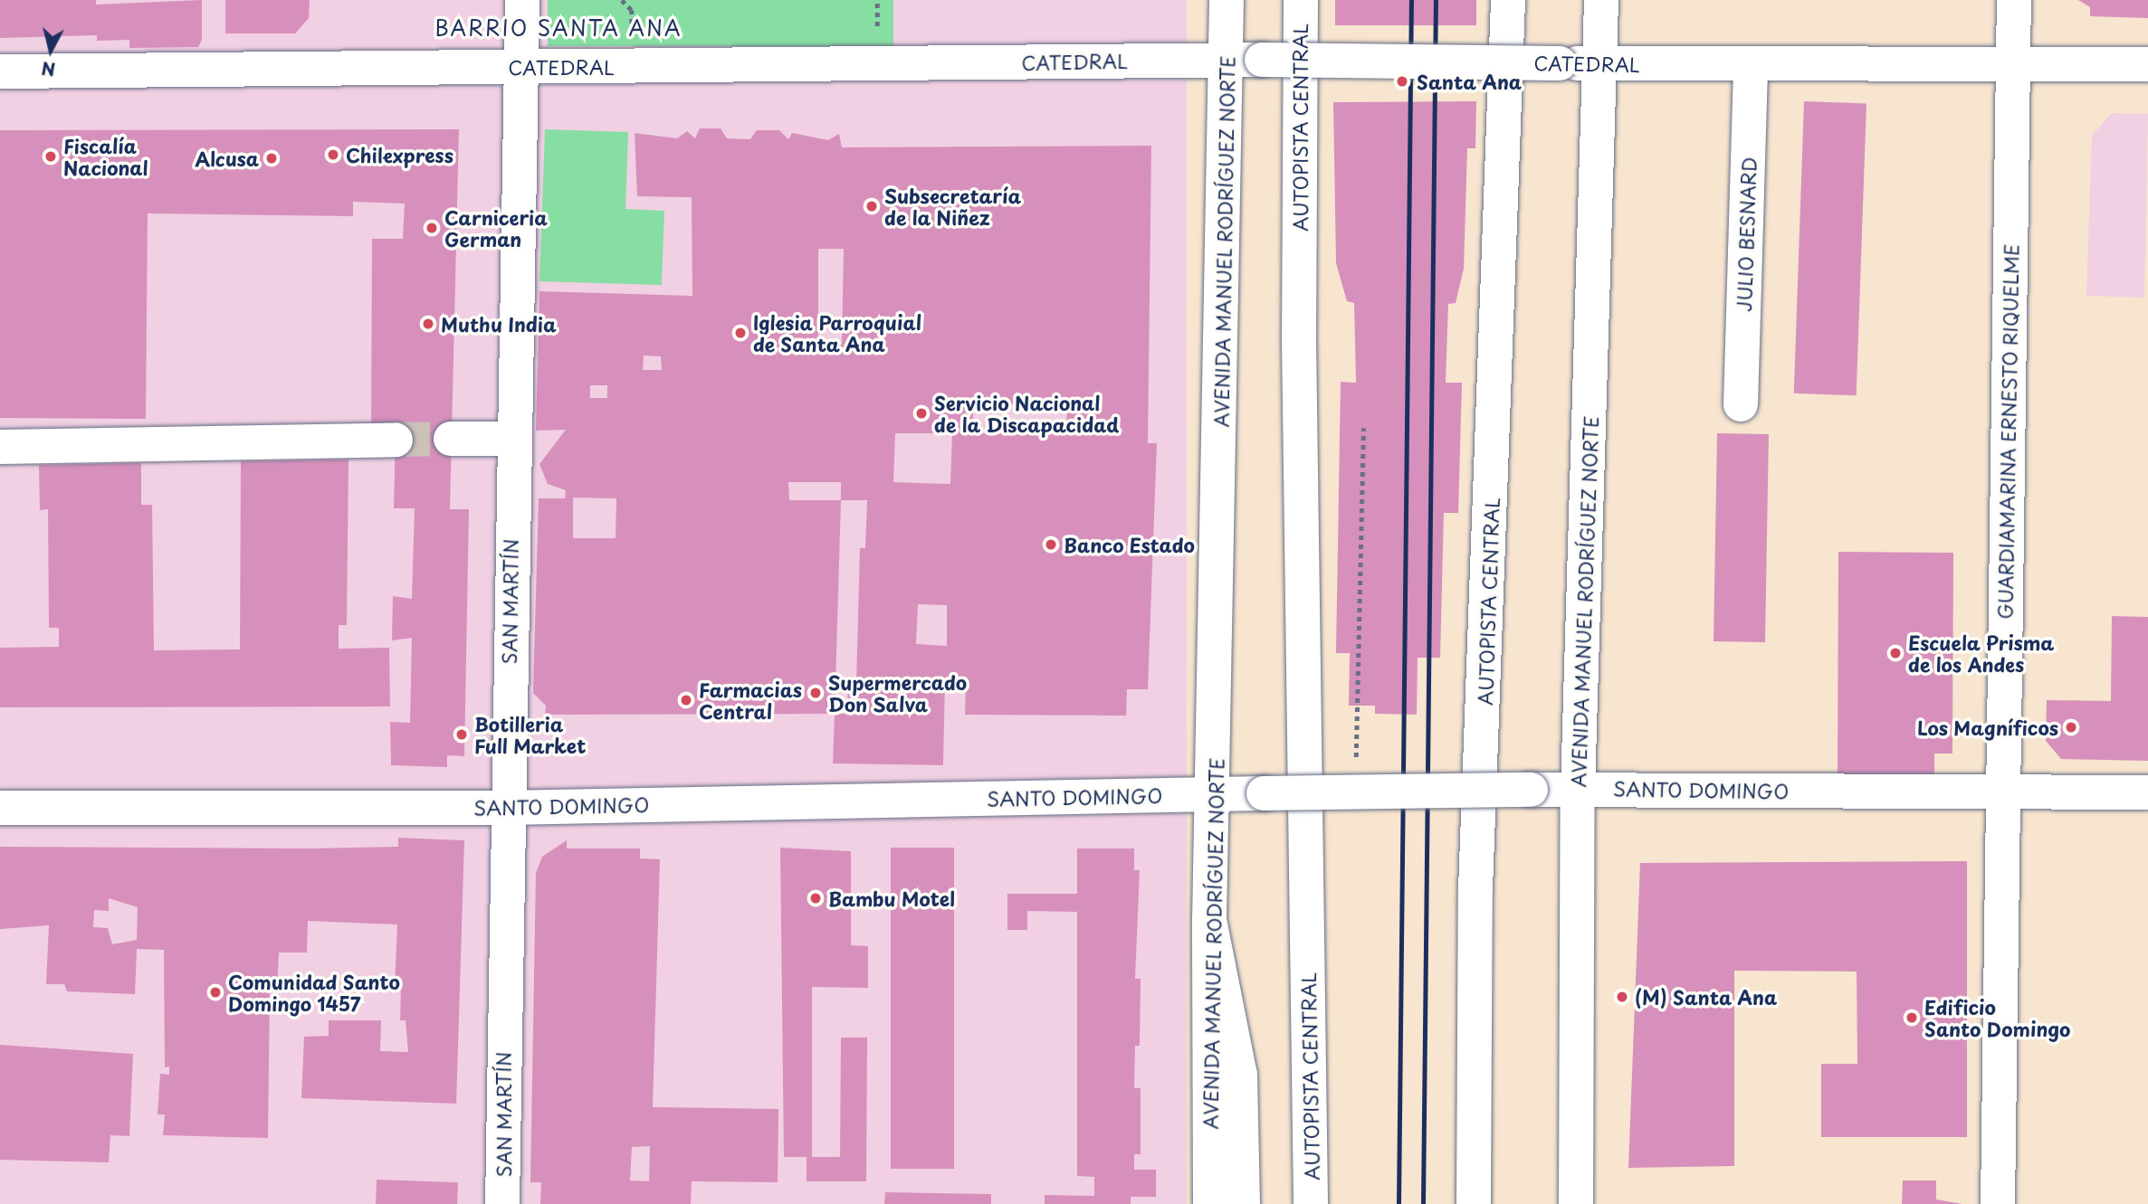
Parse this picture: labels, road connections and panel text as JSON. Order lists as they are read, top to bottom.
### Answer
{
  "streets": {
    "main road": [
      "CATEDRAL",
      "AUTOPISTA CENTRAL",
      "JULIO BESNARD",
      "AVENIDA MANUEL RODRÍGUEZ NORTE",
      "GUARDIAMARINA ERNESTO RIQUELME",
      "SAN MARTÍN",
      "SANTO DOMINGO"
    ]
  },
  "crossings": [
    ["CATEDRAL", "JULIO BESNARD"],
    ["CATEDRAL", "AVENIDA MANUEL RODRÍGUEZ NORTE"],
    ["CATEDRAL", "GUARDIAMARINA ERNESTO RIQUELME"],
    ["CATEDRAL", "SAN MARTÍN"],
    ["AVENIDA MANUEL RODRÍGUEZ NORTE", "SANTO DOMINGO"],
    ["GUARDIAMARINA ERNESTO RIQUELME", "SANTO DOMINGO"],
    ["SAN MARTÍN", "SANTO DOMINGO"]
  ],
  "districts": ["BARRIO SANTA ANA"],
  "places": [
    "Santa Ana",
    "Chilexpress",
    "Fiscalía Nacional",
    "Alcusa",
    "Subsecretaría de la Niñez",
    "Carniceria German",
    "Muthu India",
    "Iglesia Parroquial de Santa Ana",
    "Servicio Nacional de la Discapacidad",
    "Banco Estado",
    "Escuela Prisma de los Andes",
    "Supermercado Don Salva",
    "Farmacias Central",
    "Los Magníficos",
    "Botilleria Full Market",
    "Bambu Motel",
    "Comunidad Santo Domingo 1457",
    "(M) Santa Ana",
    "Edificio Santo Domingo"
  ],
  "north": "bottom"
}
